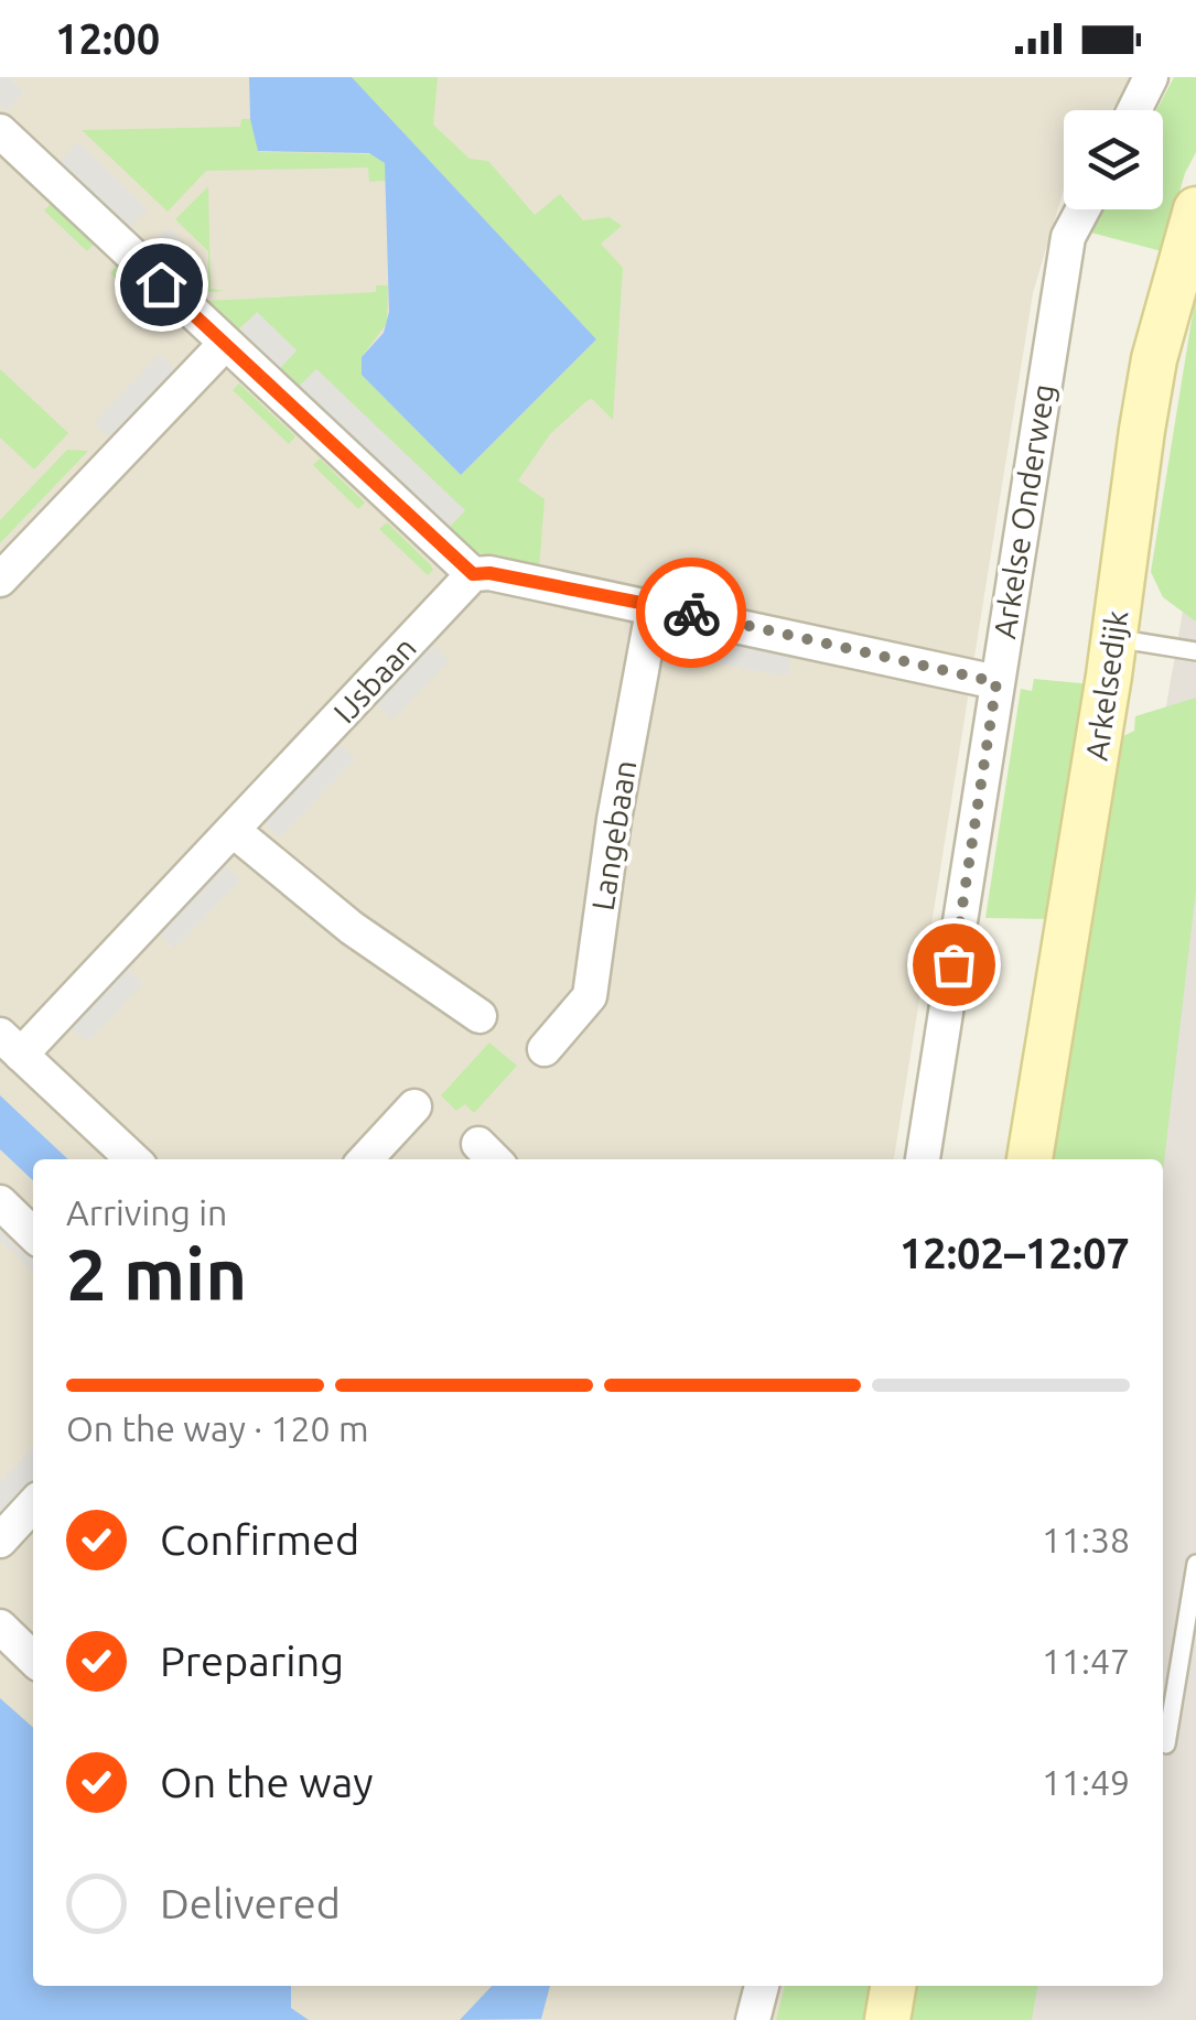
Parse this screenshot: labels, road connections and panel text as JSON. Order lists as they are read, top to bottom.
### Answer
{
  "streets": {
    "main road": ["Arkelsedijk"],
    "street": ["Arkelse Onderweg", "IJsbaan", "Langebaan"]
  },
  "page": {
    "status": "12:00",
    "heading": ["2 min", "Arriving in", "12:02–12:07"],
    "bar": "On the way · 120 m",
    "list": [
      ["Confirmed", "11:38"],
      ["Preparing", "11:47"],
      ["On the way", "11:49"],
      "Delivered"
    ]
  }
}
